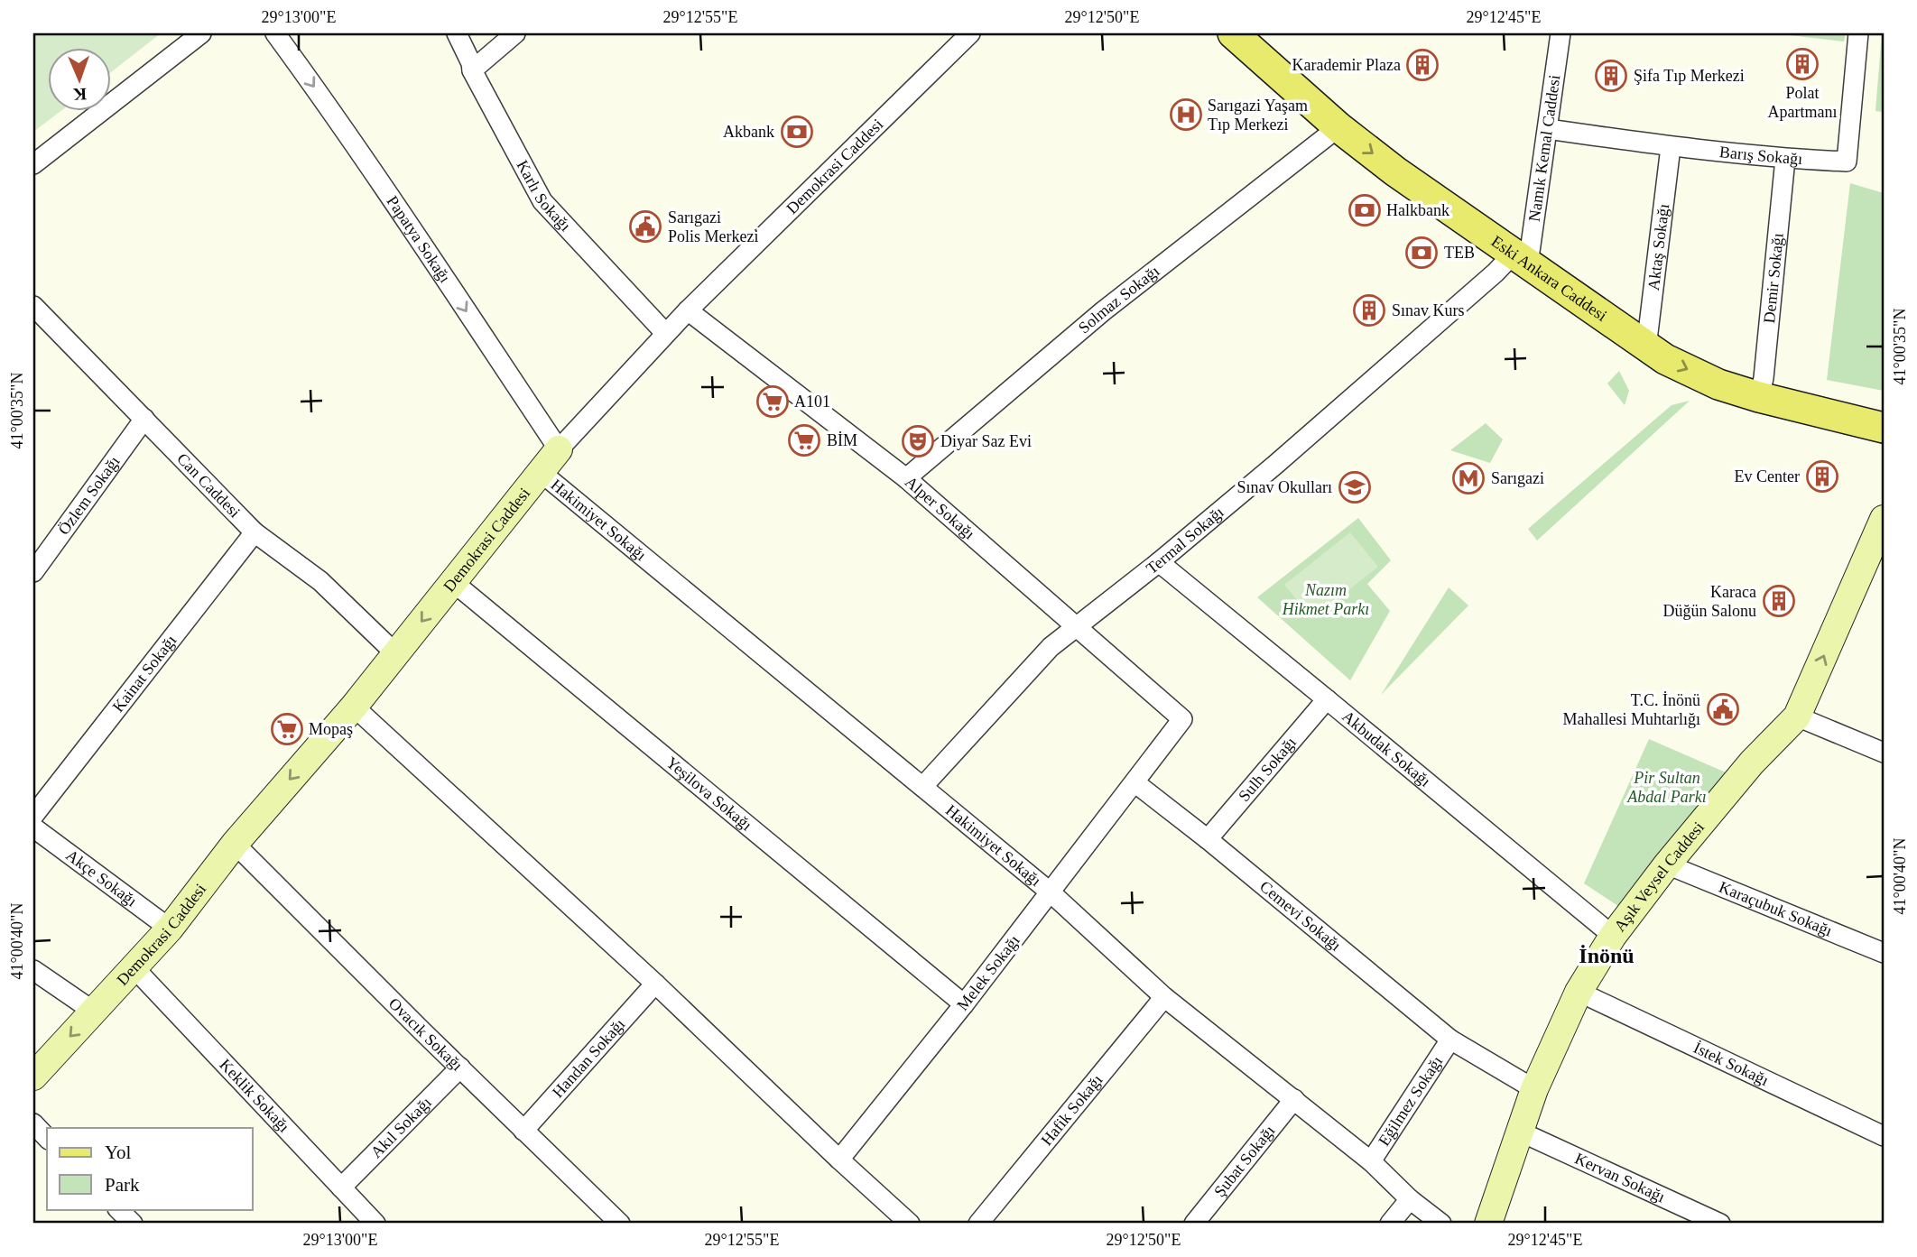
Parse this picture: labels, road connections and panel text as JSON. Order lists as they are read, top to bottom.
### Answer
{
  "streets": {
    "main road": ["Eski Ankara Caddesi"],
    "street": [
      "Namık Kemal Caddesi",
      "Barış Sokağı",
      "Demokrasi Caddesi",
      "Karlı Sokağı",
      "Papatya Sokağı",
      "Aktaş Sokağı",
      "Demir Sokağı",
      "Solmaz Sokağı",
      "Can Caddesi",
      "Özlem Sokağı",
      "Alper Sokağı",
      "Hakimiyet Sokağı",
      "Termal Sokağı",
      "Kainat Sokağı",
      "Akbudak Sokağı",
      "Sulh Sokağı",
      "Yeşilova Sokağı",
      "Aşık Veysel Caddesi",
      "Akçe Sokağı",
      "Karaçubuk Sokağı",
      "Cemevi Sokağı",
      "Melek Sokağı",
      "Ovacık Sokağı",
      "Handan Sokağı",
      "İstek Sokağı",
      "Keklik Sokağı",
      "Eğilmez Sokağı",
      "Hafik Sokağı",
      "Akıl Sokağı",
      "Şubat Sokağı",
      "Kervan Sokağı"
    ]
  },
  "crossings": [
    ["Namık Kemal Caddesi", "Barış Sokağı"],
    ["Namık Kemal Caddesi", "Eski Ankara Caddesi"],
    ["Namık Kemal Caddesi", "Termal Sokağı"],
    ["Barış Sokağı", "Aktaş Sokağı"],
    ["Barış Sokağı", "Demir Sokağı"],
    ["Demokrasi Caddesi", "Karlı Sokağı"],
    ["Demokrasi Caddesi", "Papatya Sokağı"],
    ["Demokrasi Caddesi", "Can Caddesi"],
    ["Demokrasi Caddesi", "Alper Sokağı"],
    ["Demokrasi Caddesi", "Hakimiyet Sokağı"],
    ["Demokrasi Caddesi", "Yeşilova Sokağı"],
    ["Demokrasi Caddesi", "Akçe Sokağı"],
    ["Demokrasi Caddesi", "Ovacık Sokağı"],
    ["Demokrasi Caddesi", "Keklik Sokağı"],
    ["Aktaş Sokağı", "Eski Ankara Caddesi"],
    ["Demir Sokağı", "Eski Ankara Caddesi"],
    ["Eski Ankara Caddesi", "Solmaz Sokağı"],
    ["Eski Ankara Caddesi", "Termal Sokağı"],
    ["Solmaz Sokağı", "Alper Sokağı"],
    ["Can Caddesi", "Özlem Sokağı"],
    ["Can Caddesi", "Kainat Sokağı"],
    ["Alper Sokağı", "Termal Sokağı"],
    ["Alper Sokağı", "Cemevi Sokağı"],
    ["Alper Sokağı", "Melek Sokağı"],
    ["Hakimiyet Sokağı", "Termal Sokağı"],
    ["Hakimiyet Sokağı", "Melek Sokağı"],
    ["Hakimiyet Sokağı", "Eğilmez Sokağı"],
    ["Hakimiyet Sokağı", "Hafik Sokağı"],
    ["Hakimiyet Sokağı", "Şubat Sokağı"],
    ["Termal Sokağı", "Akbudak Sokağı"],
    ["Akbudak Sokağı", "Sulh Sokağı"],
    ["Akbudak Sokağı", "Aşık Veysel Caddesi"],
    ["Sulh Sokağı", "Cemevi Sokağı"],
    ["Yeşilova Sokağı", "Melek Sokağı"],
    ["Aşık Veysel Caddesi", "Karaçubuk Sokağı"],
    ["Aşık Veysel Caddesi", "Cemevi Sokağı"],
    ["Aşık Veysel Caddesi", "İstek Sokağı"],
    ["Aşık Veysel Caddesi", "Kervan Sokağı"],
    ["Cemevi Sokağı", "Melek Sokağı"],
    ["Cemevi Sokağı", "Eğilmez Sokağı"],
    ["Ovacık Sokağı", "Handan Sokağı"],
    ["Ovacık Sokağı", "Akıl Sokağı"],
    ["Keklik Sokağı", "Akıl Sokağı"]
  ],
  "one_way": ["Papatya Sokağı", "Eski Ankara Caddesi"],
  "districts": ["İnönü"],
  "parks": ["Nazım Hikmet Parkı", "Pir Sultan Abdal Parkı"],
  "places": {
    "building": [
      "Polat Apartmanı",
      "Karademir Plaza",
      "Şifa Tıp Merkezi",
      "Sınav Kurs",
      "Ev Center",
      "Karaca Düğün Salonu"
    ],
    "hospital": ["Sarıgazi Yaşam Tıp Merkezi"],
    "bank": ["Akbank", "Halkbank", "TEB"],
    "public building": ["Sarıgazi Polis Merkezi", "T.C. İnönü Mahallesi Muhtarlığı"],
    "supermarket": ["A101", "BİM", "Mopaş"],
    "theatre": ["Diyar Saz Evi"],
    "metro station": ["Sarıgazi"],
    "school or university": ["Sınav Okulları"]
  },
  "legend": ["Yol", "Park"],
  "north": "bottom",
  "coordinates": [
    "29°13'00\"E",
    "29°12'55\"E",
    "29°12'50\"E",
    "29°12'45\"E",
    "41°00'35\"N",
    "41°00'40\"N"
  ]
}
